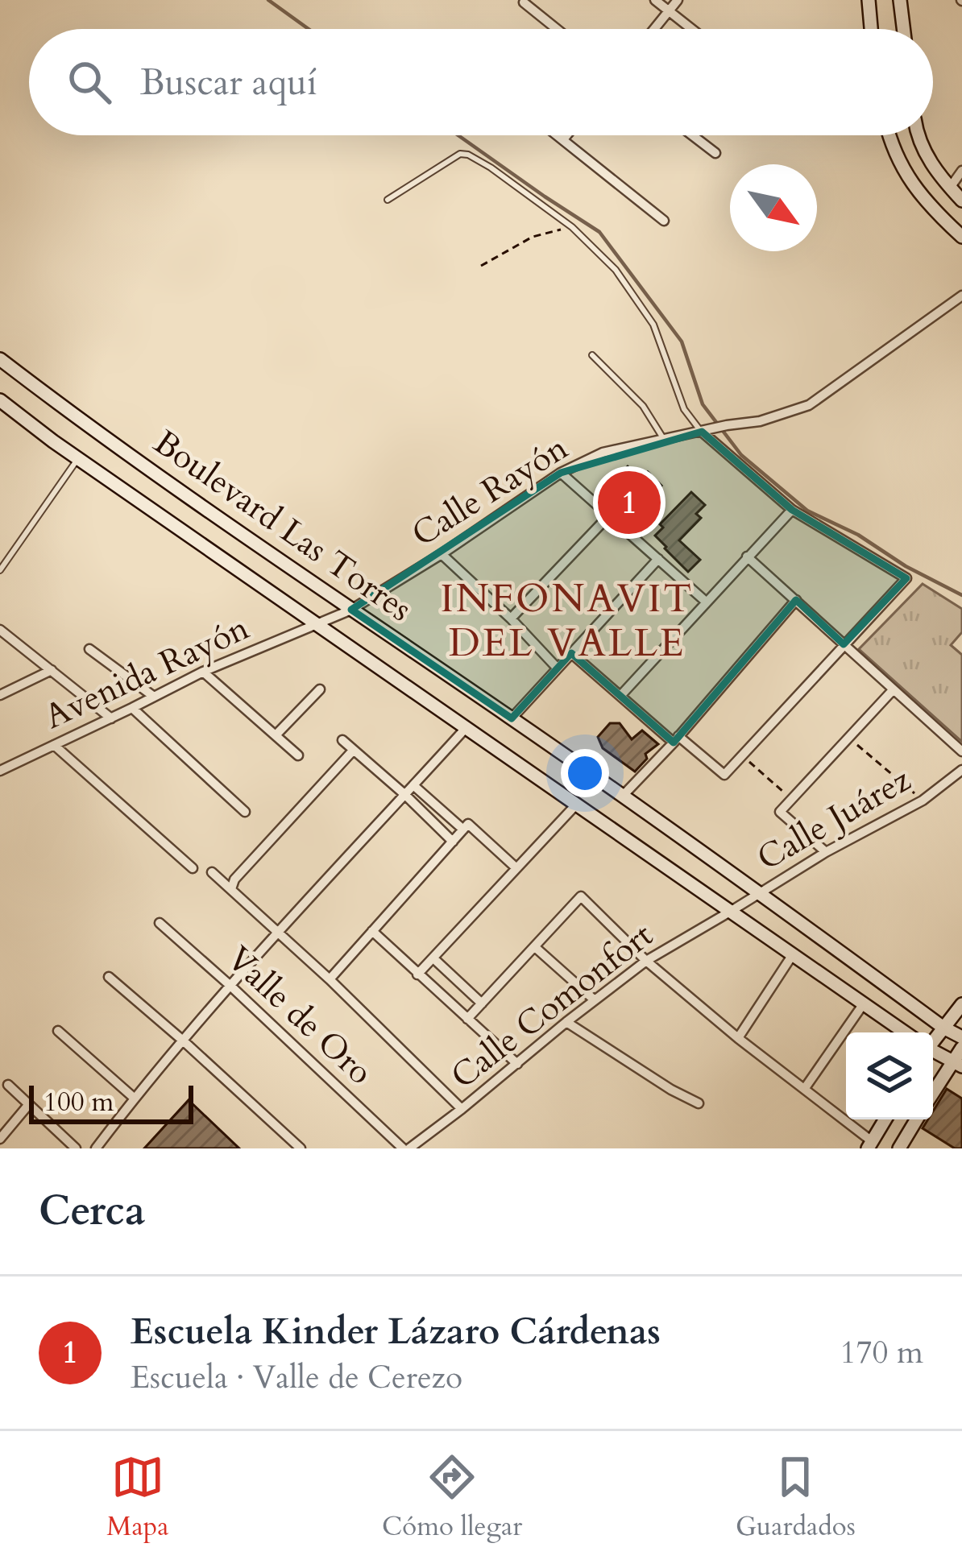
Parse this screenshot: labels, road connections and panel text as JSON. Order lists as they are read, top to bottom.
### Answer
{
  "streets": {
    "street": [
      "Calle Rayón",
      "Boulevard Las Torres",
      "Avenida Rayón",
      "Calle Juárez",
      "Calle Comonfort",
      "Valle de Oro"
    ]
  },
  "crossings": [
    ["Calle Rayón", "Boulevard Las Torres"],
    ["Calle Rayón", "Avenida Rayón"],
    ["Boulevard Las Torres", "Avenida Rayón"],
    ["Boulevard Las Torres", "Calle Juárez"],
    ["Boulevard Las Torres", "Calle Comonfort"],
    ["Calle Juárez", "Calle Comonfort"],
    ["Calle Comonfort", "Valle de Oro"]
  ],
  "districts": ["INFONAVIT DEL VALLE"],
  "scale_bar": "100 m",
  "north": "bottom right",
  "page": {
    "search": "Buscar aquí",
    "pins": "1",
    "scale": "100 m",
    "heading": "Cerca",
    "list": [
      {
        "mark": "1",
        "name": "Escuela Kinder Lázaro Cárdenas",
        "note": "Escuela · Valle de Cerezo",
        "value": "170 m"
      }
    ],
    "nav": ["Mapa", "Cómo llegar", "Guardados"]
  }
}
